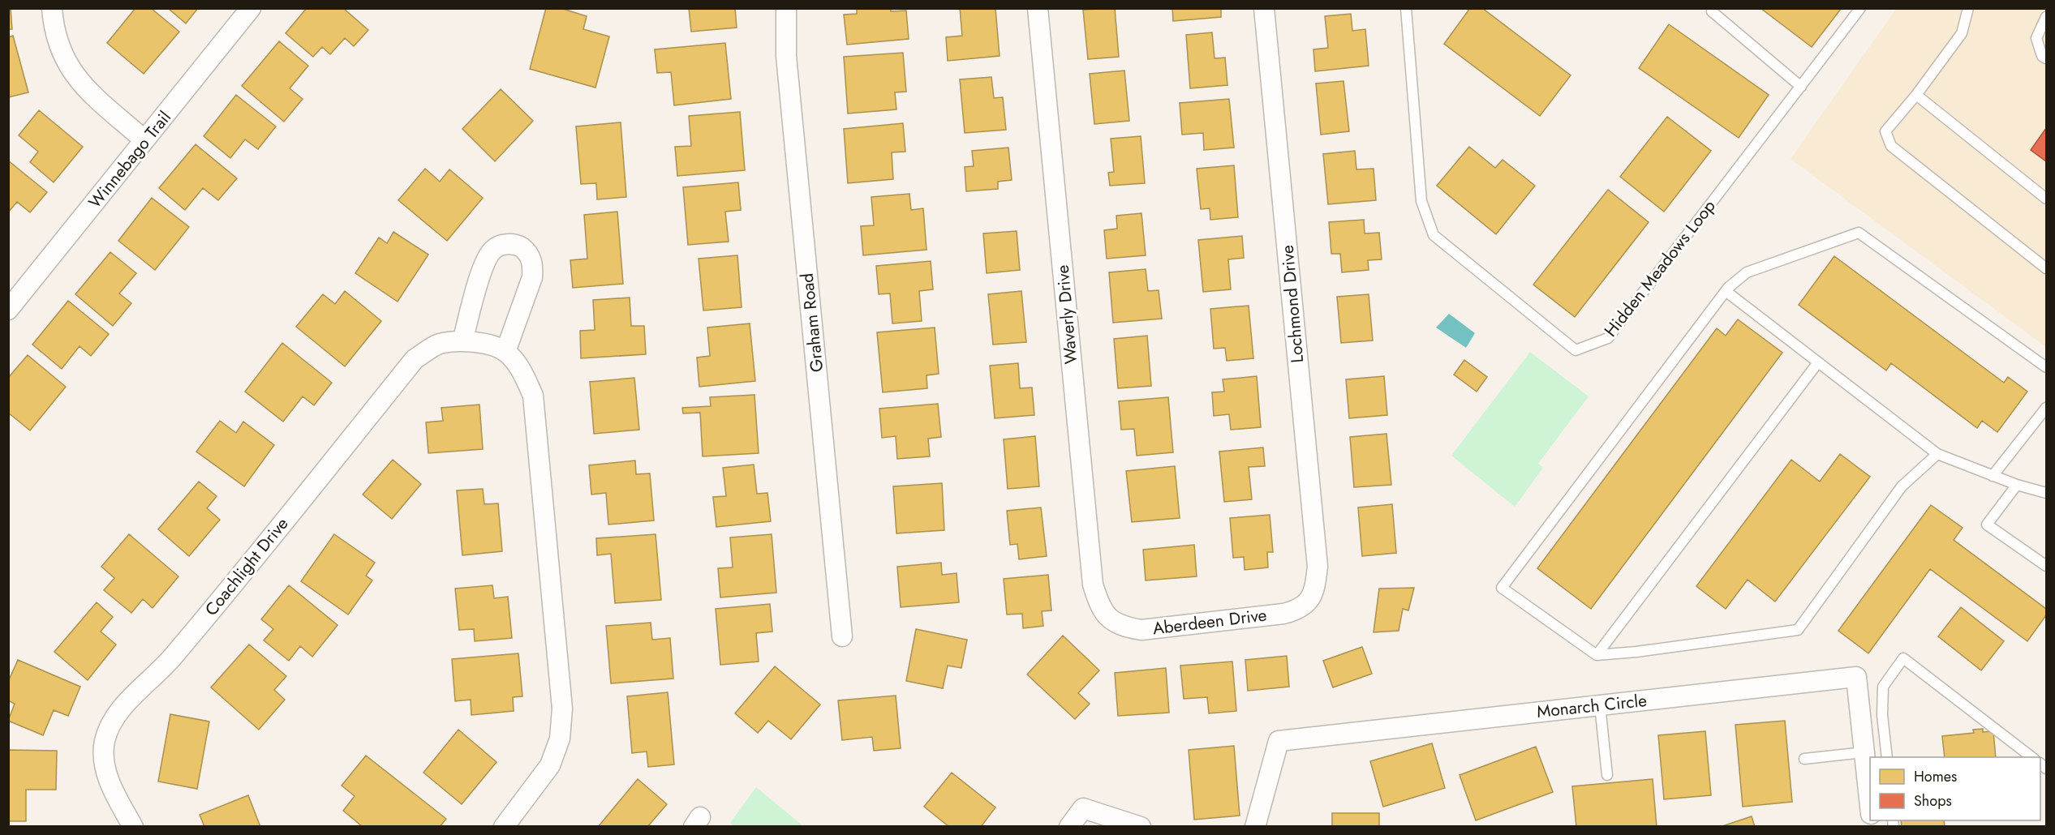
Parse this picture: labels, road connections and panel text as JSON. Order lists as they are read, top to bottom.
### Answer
{
  "streets": {
    "street": [
      "Winnebago Trail",
      "Lochmond Drive",
      "Waverly Drive",
      "Graham Road",
      "Coachlight Drive",
      "Aberdeen Drive",
      "Monarch Circle"
    ],
    "lane": ["Hidden Meadows Loop"]
  },
  "crossings": [
    ["Lochmond Drive", "Aberdeen Drive"],
    ["Waverly Drive", "Aberdeen Drive"]
  ],
  "legend": ["Homes", "Shops"]
}
